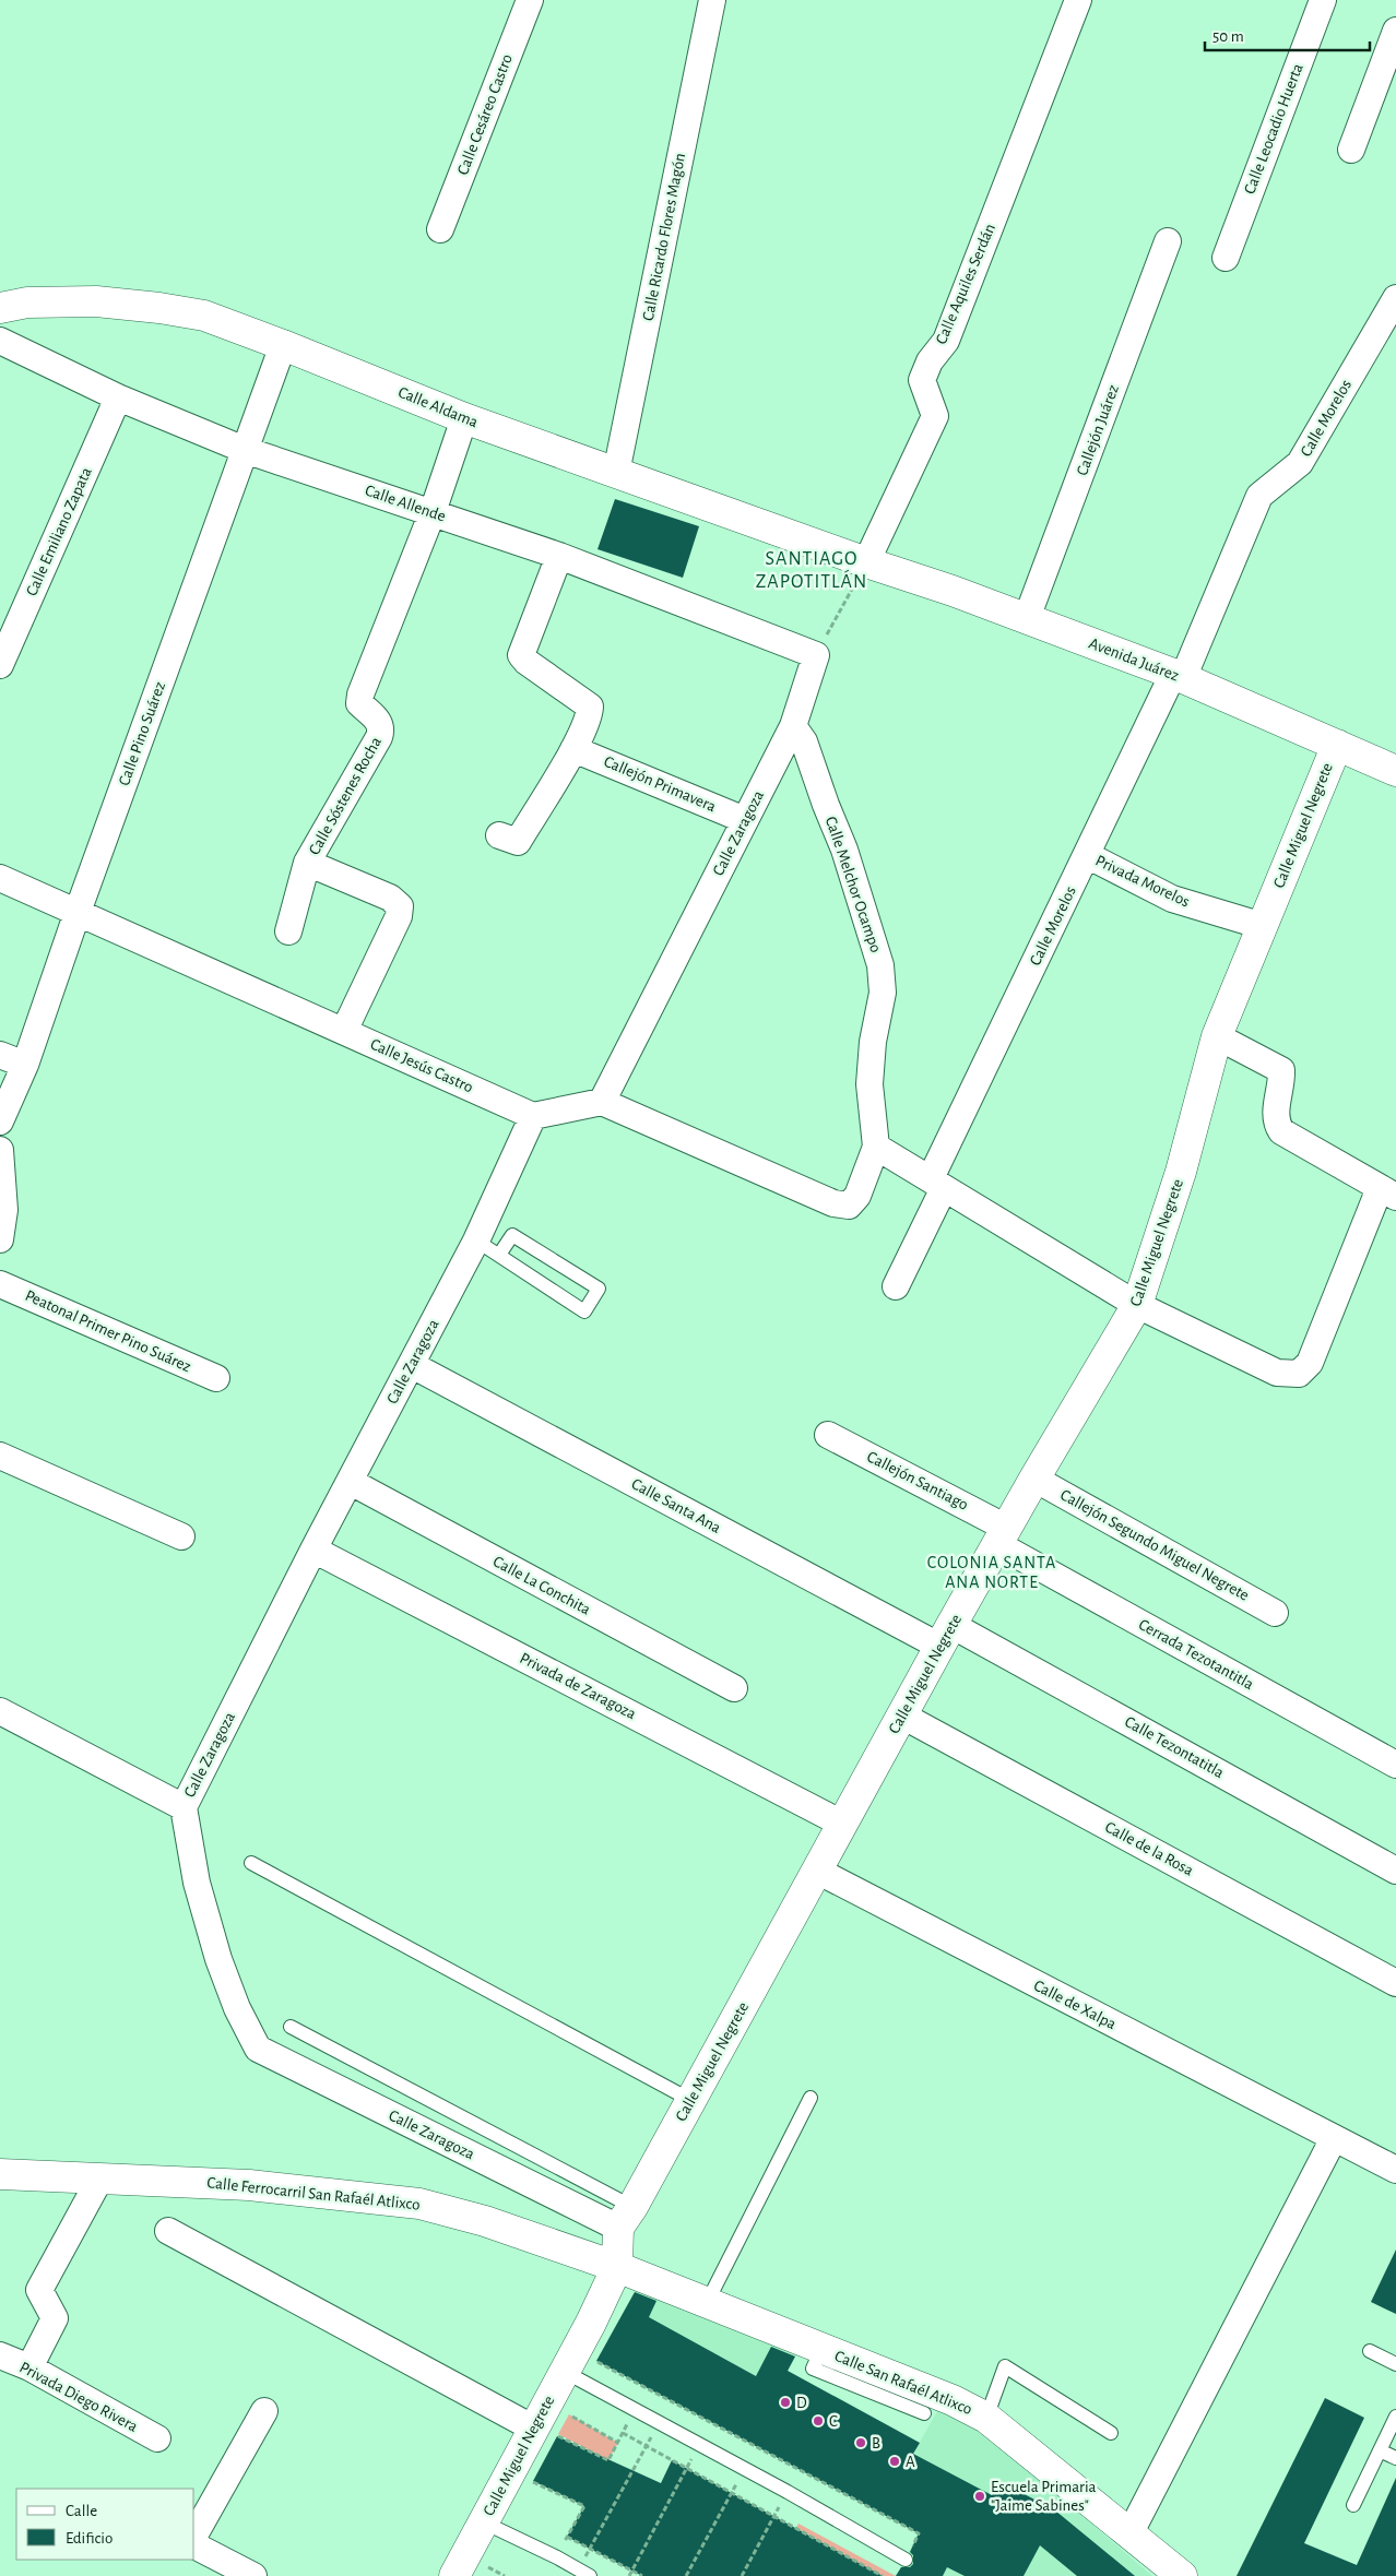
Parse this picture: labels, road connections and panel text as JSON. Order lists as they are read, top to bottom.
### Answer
{
  "streets": {
    "street": [
      "Calle Cesáreo Castro",
      "Calle Leocadio Huerta",
      "Calle Ricardo Flores Magón",
      "Calle Aquiles Serdán",
      "Calle Aldama",
      "Calle Morelos",
      "Callejón Juárez",
      "Calle Allende",
      "Calle Emiliano Zapata",
      "Avenida Juárez",
      "Calle Pino Suárez",
      "Callejón Primavera",
      "Calle Sóstenes Rocha",
      "Calle Miguel Negrete",
      "Calle Zaragoza",
      "Privada Morelos",
      "Calle Melchor Ocampo",
      "Calle Jesús Castro",
      "Peatonal Primer Pino Suárez",
      "Callejón Santiago",
      "Calle Santa Ana",
      "Callejón Segundo Miguel Negrete",
      "Calle La Conchita",
      "Cerrada Tezotantitla",
      "Privada de Zaragoza",
      "Calle Tezontatitla",
      "Calle de la Rosa",
      "Calle de Xalpa",
      "Calle Ferrocarril San Rafaél Atlixco",
      "Calle San Rafaél Atlixco",
      "Privada Diego Rivera"
    ]
  },
  "crossings": [
    ["Calle Ricardo Flores Magón", "Calle Aldama"],
    ["Calle Aquiles Serdán", "Calle Aldama"],
    ["Calle Aquiles Serdán", "Avenida Juárez"],
    ["Calle Aldama", "Avenida Juárez"],
    ["Calle Aldama", "Calle Pino Suárez"],
    ["Calle Aldama", "Calle Sóstenes Rocha"],
    ["Calle Morelos", "Avenida Juárez"],
    ["Calle Morelos", "Privada Morelos"],
    ["Callejón Juárez", "Avenida Juárez"],
    ["Calle Allende", "Calle Emiliano Zapata"],
    ["Calle Allende", "Calle Pino Suárez"],
    ["Calle Allende", "Calle Sóstenes Rocha"],
    ["Calle Allende", "Calle Zaragoza"],
    ["Avenida Juárez", "Calle Miguel Negrete"],
    ["Calle Pino Suárez", "Calle Jesús Castro"],
    ["Callejón Primavera", "Calle Zaragoza"],
    ["Calle Sóstenes Rocha", "Calle Jesús Castro"],
    ["Calle Miguel Negrete", "Calle Zaragoza"],
    ["Calle Miguel Negrete", "Privada Morelos"],
    ["Calle Miguel Negrete", "Callejón Santiago"],
    ["Calle Miguel Negrete", "Calle Santa Ana"],
    ["Calle Miguel Negrete", "Callejón Segundo Miguel Negrete"],
    ["Calle Miguel Negrete", "Cerrada Tezotantitla"],
    ["Calle Miguel Negrete", "Privada de Zaragoza"],
    ["Calle Miguel Negrete", "Calle Tezontatitla"],
    ["Calle Miguel Negrete", "Calle de la Rosa"],
    ["Calle Miguel Negrete", "Calle de Xalpa"],
    ["Calle Miguel Negrete", "Calle Ferrocarril San Rafaél Atlixco"],
    ["Calle Miguel Negrete", "Calle San Rafaél Atlixco"],
    ["Calle Zaragoza", "Calle Melchor Ocampo"],
    ["Calle Zaragoza", "Calle Jesús Castro"],
    ["Calle Zaragoza", "Calle Santa Ana"],
    ["Calle Zaragoza", "Calle La Conchita"],
    ["Calle Zaragoza", "Privada de Zaragoza"],
    ["Callejón Santiago", "Cerrada Tezotantitla"],
    ["Calle Santa Ana", "Calle Tezontatitla"],
    ["Calle Ferrocarril San Rafaél Atlixco", "Calle San Rafaél Atlixco"]
  ],
  "districts": ["SANTIAGO ZAPOTITLÁN", "COLONIA SANTA ANA NORTE"],
  "places": [
    "D",
    "C",
    "B",
    "A",
    "Escuela Primaria \"Jaime Sabines\""
  ],
  "legend": ["Calle", "Edificio"],
  "scale_bar": "50 m"
}
